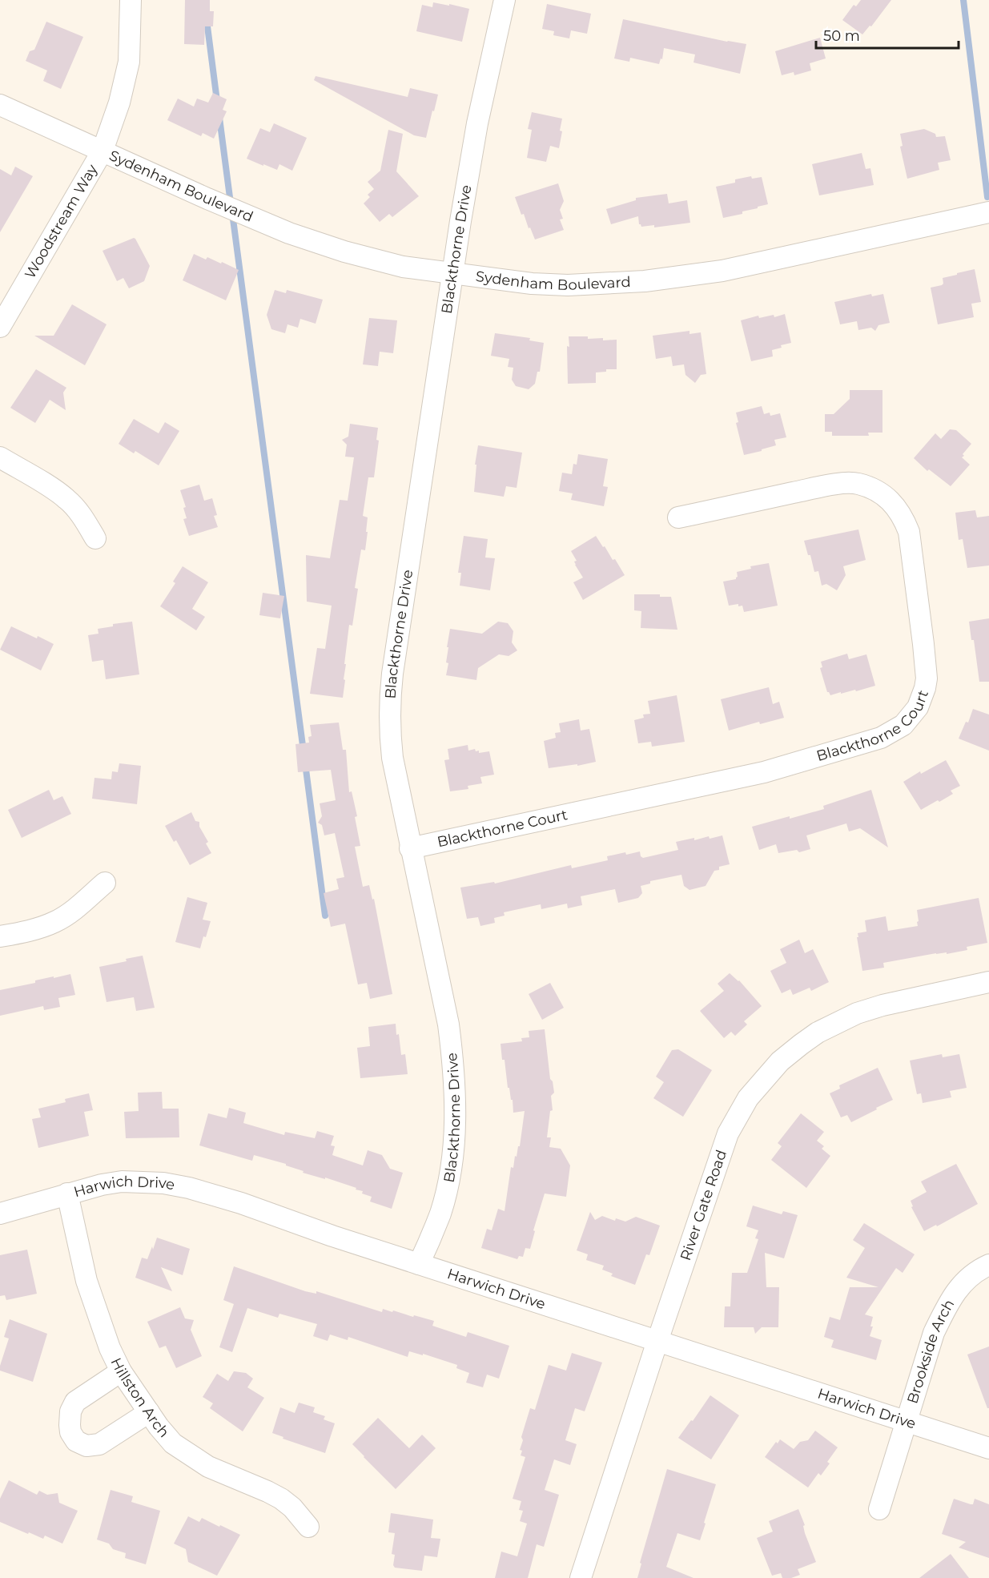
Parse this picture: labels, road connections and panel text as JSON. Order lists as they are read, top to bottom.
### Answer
{
  "streets": {
    "street": [
      "Sydenham Boulevard",
      "Woodstream Way",
      "Blackthorne Drive",
      "Blackthorne Court",
      "Harwich Drive",
      "River Gate Road",
      "Brookside Arch",
      "Hillston Arch"
    ]
  },
  "crossings": [
    ["Sydenham Boulevard", "Woodstream Way"],
    ["Sydenham Boulevard", "Blackthorne Drive"],
    ["Blackthorne Drive", "Blackthorne Court"],
    ["Blackthorne Drive", "Harwich Drive"],
    ["Harwich Drive", "River Gate Road"],
    ["Harwich Drive", "Brookside Arch"],
    ["Harwich Drive", "Hillston Arch"]
  ],
  "scale_bar": "50 m"
}
